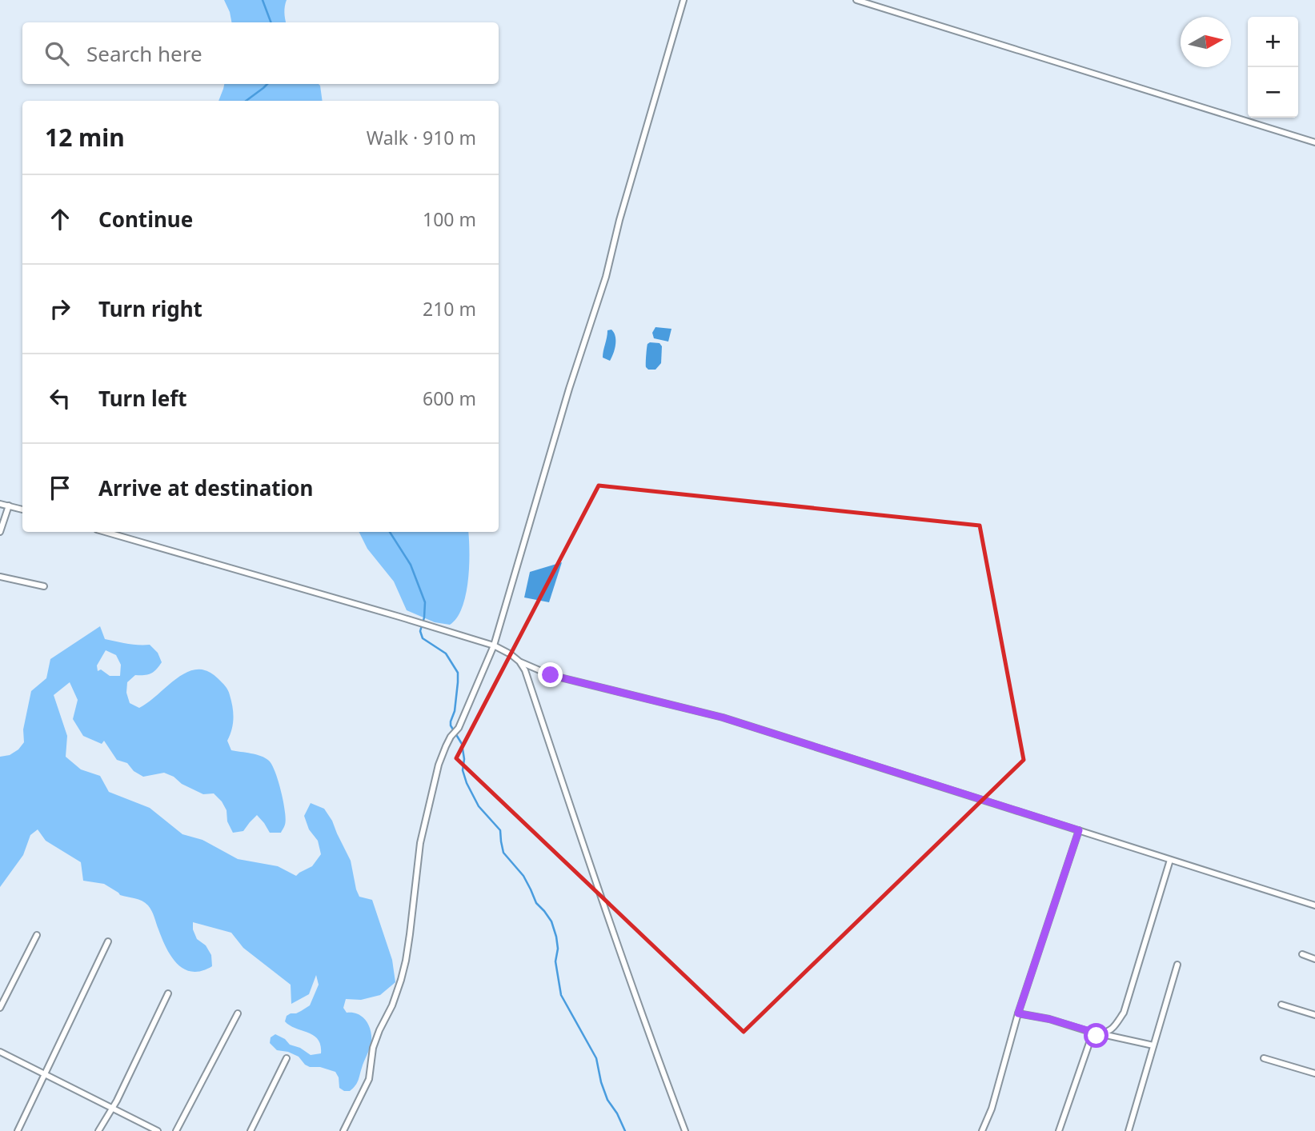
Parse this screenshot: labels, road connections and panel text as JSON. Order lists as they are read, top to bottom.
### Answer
{
  "north": "right",
  "page": {
    "map_buttons": ["+", "−"],
    "search": "Search here",
    "heading": ["12 min", "Walk · 910 m"],
    "list": [
      ["Continue", "100 m"],
      ["Turn right", "210 m"],
      ["Turn left", "600 m"],
      "Arrive at destination"
    ]
  }
}
